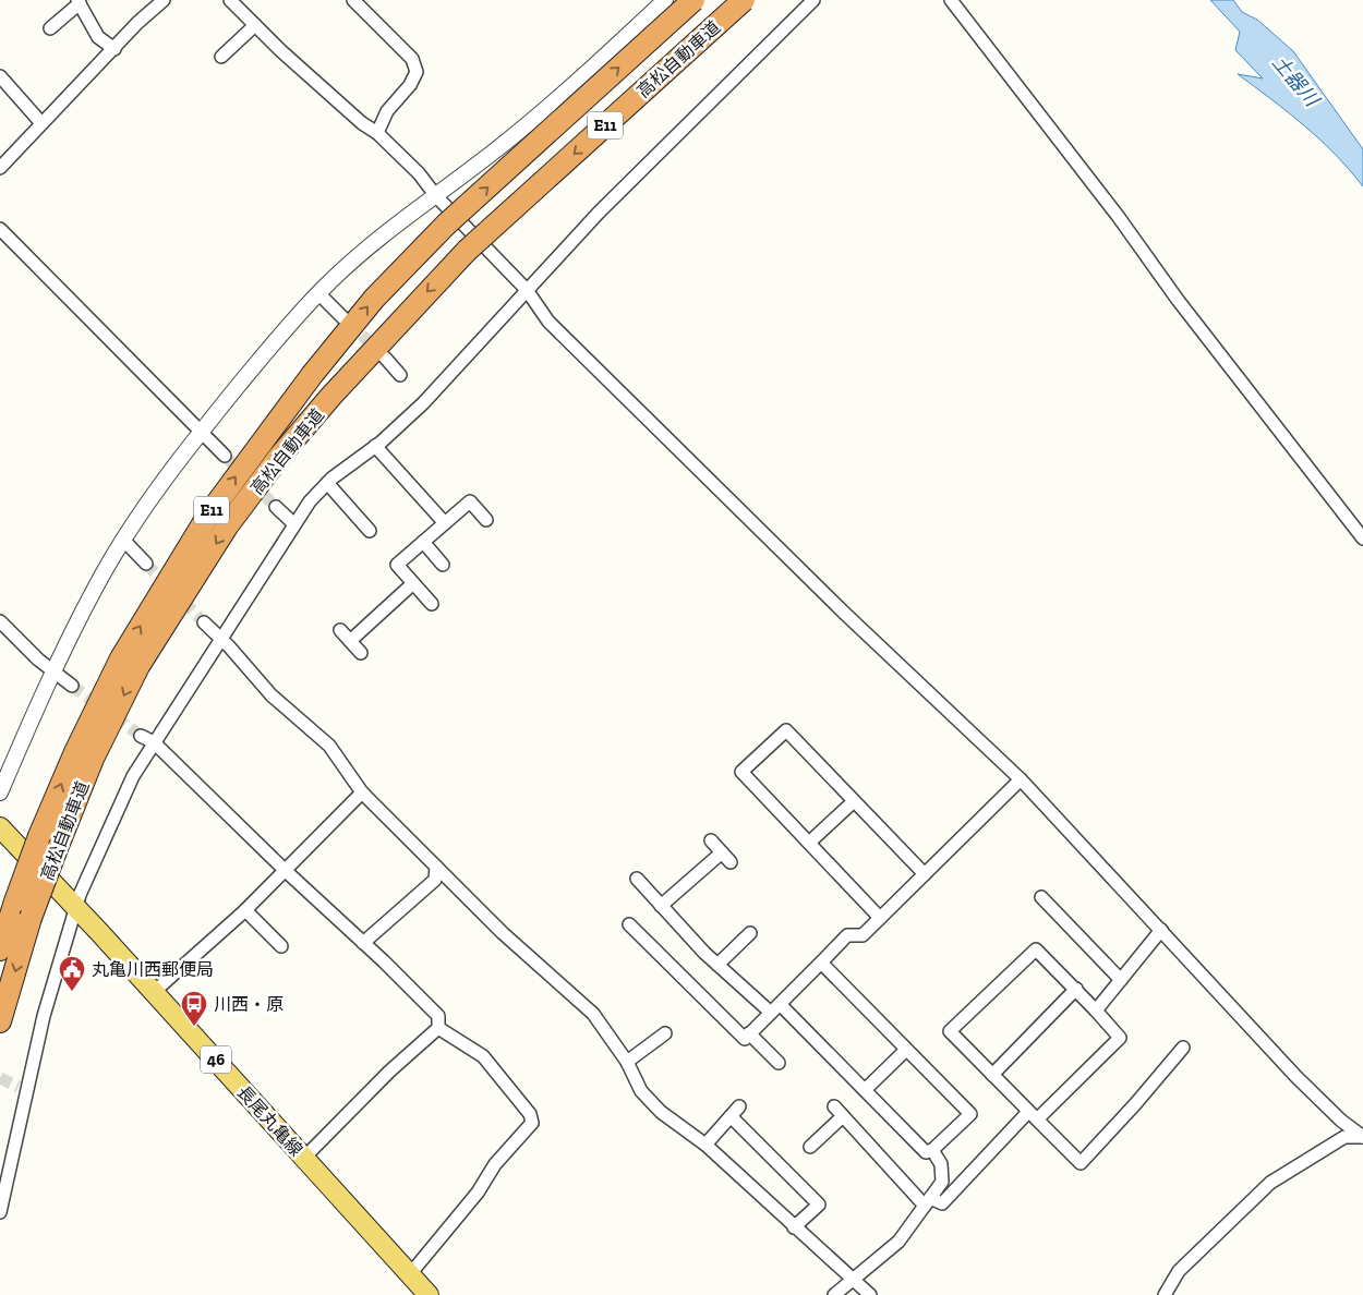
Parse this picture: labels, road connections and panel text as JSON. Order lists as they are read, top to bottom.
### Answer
{
  "streets": {
    "highway": ["高松自動車道", "E11"],
    "main road": ["46", "長尾丸亀線"]
  },
  "water": ["土器川"],
  "places": {
    "public building": ["丸亀川西郵便局"],
    "bus stop": ["川西・原"]
  }
}
